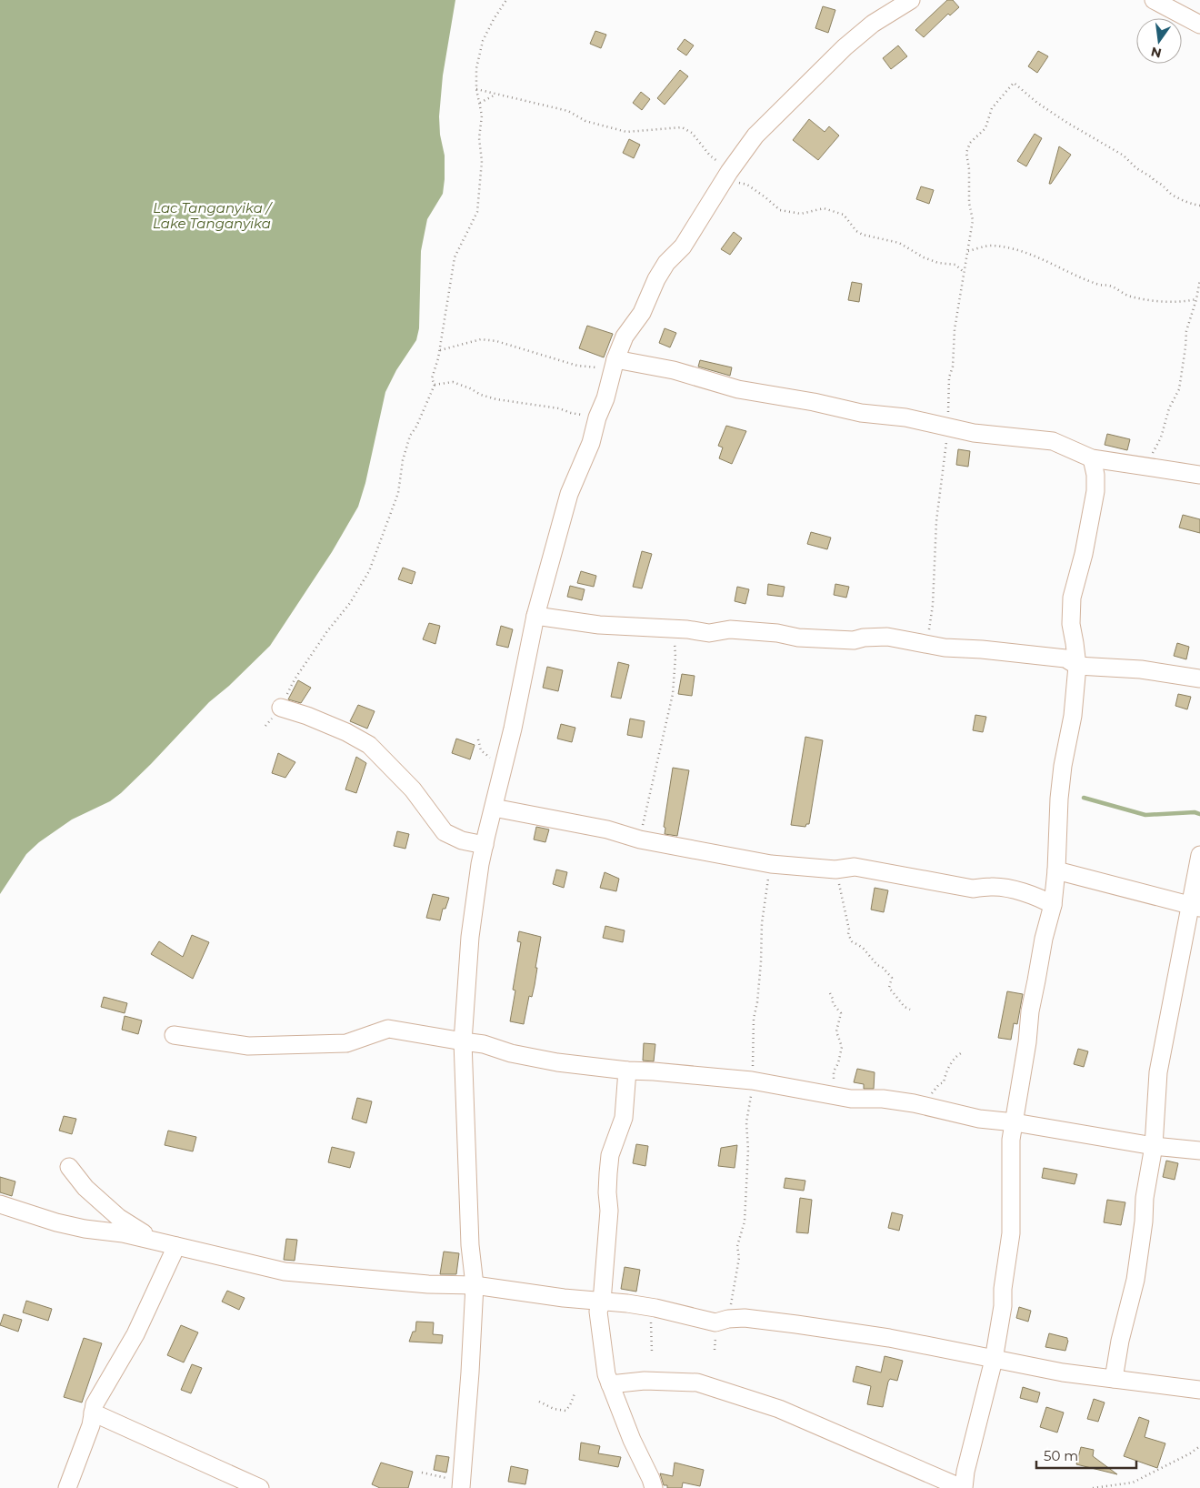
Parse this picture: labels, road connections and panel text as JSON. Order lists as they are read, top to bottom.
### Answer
{
  "water": ["Lac Tanganyika / Lake Tanganyika"],
  "scale_bar": "50 m",
  "north": "bottom"
}
